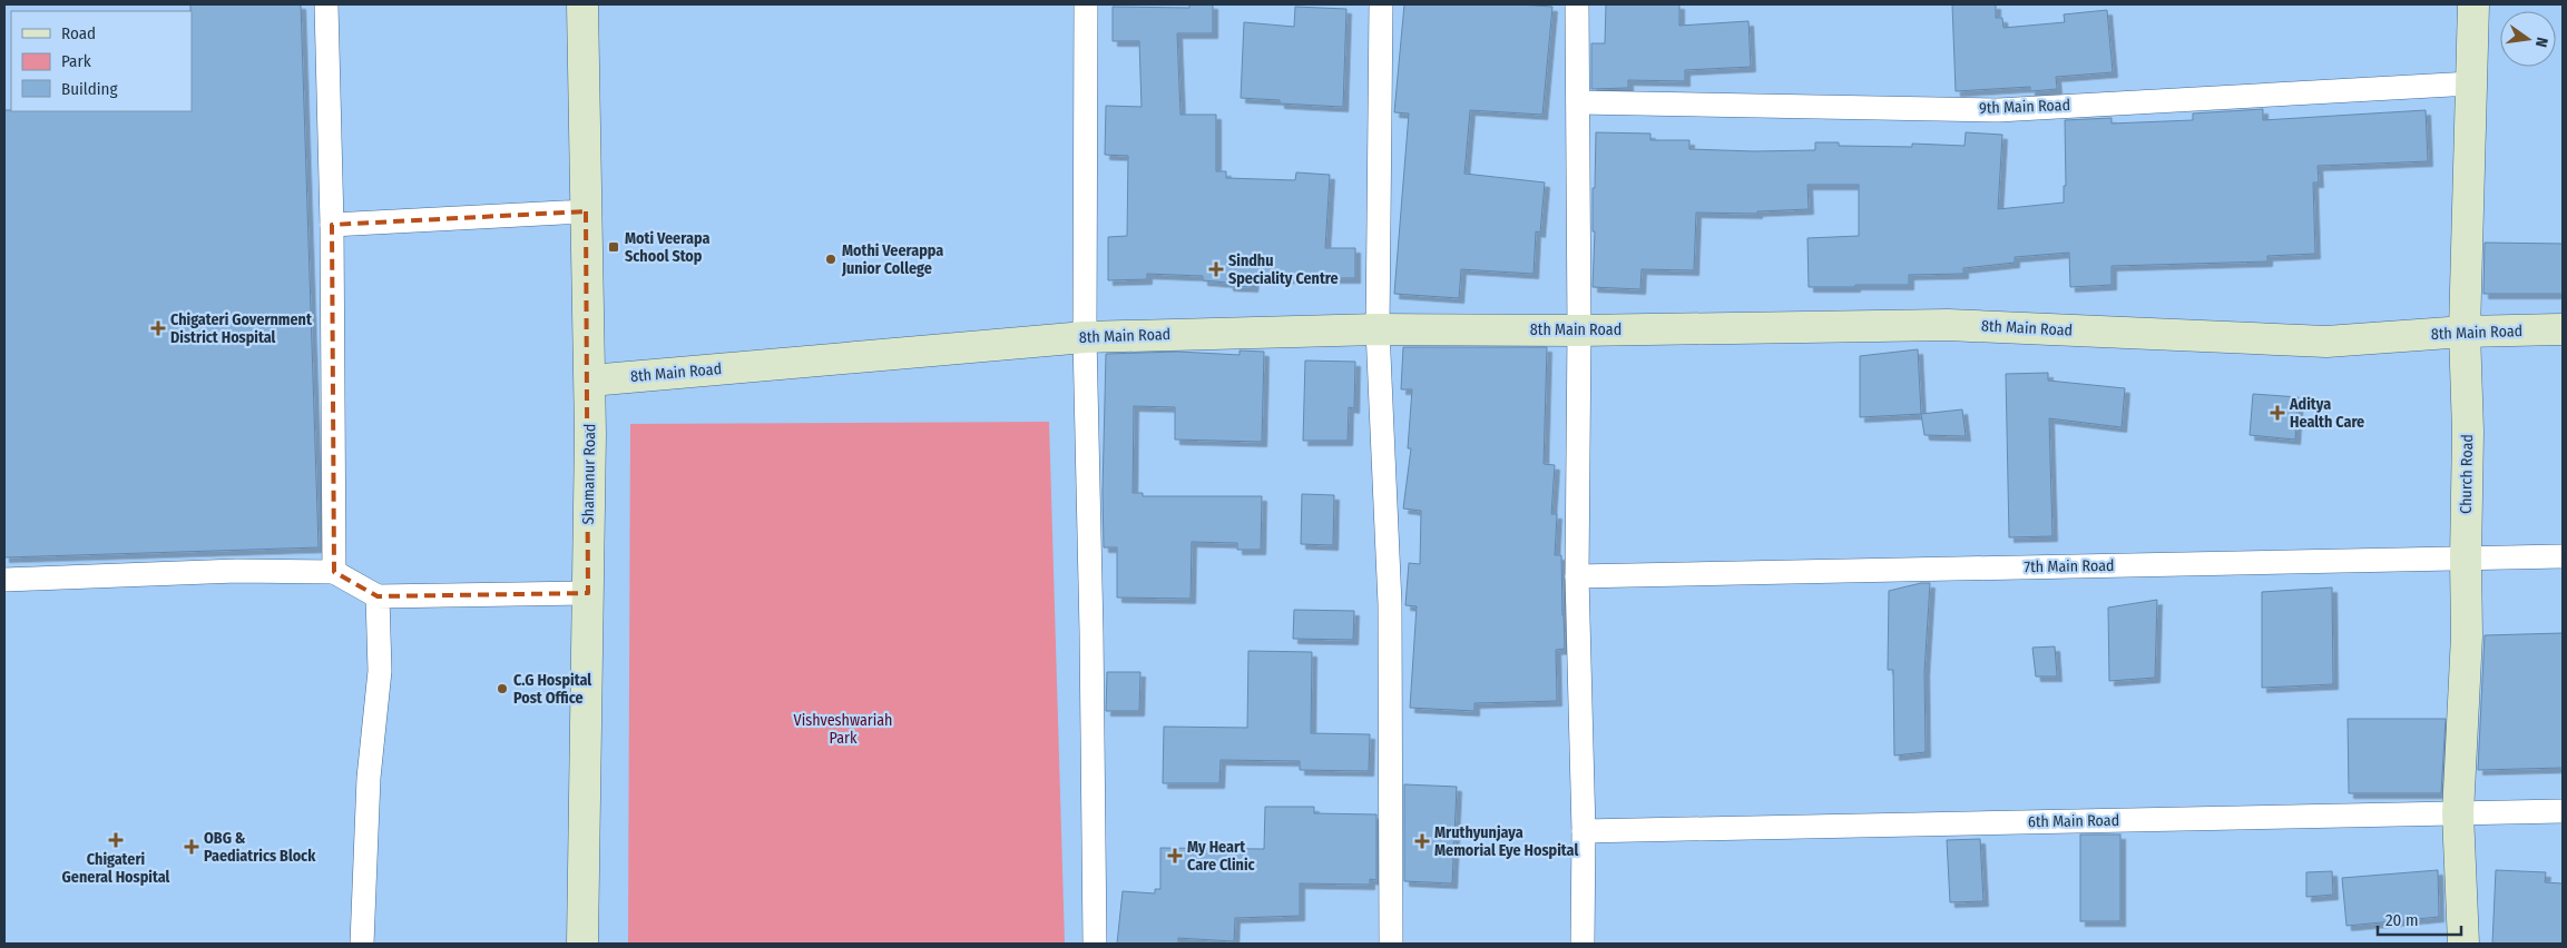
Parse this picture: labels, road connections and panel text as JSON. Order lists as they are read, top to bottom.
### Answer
{
  "streets": {
    "street": [
      "9th Main Road",
      "8th Main Road",
      "Shamanur Road",
      "Church Road",
      "7th Main Road",
      "6th Main Road"
    ]
  },
  "crossings": [
    ["9th Main Road", "Church Road"],
    ["8th Main Road", "Shamanur Road"],
    ["8th Main Road", "Church Road"],
    ["Church Road", "7th Main Road"],
    ["Church Road", "6th Main Road"]
  ],
  "parks": ["Vishveshwariah Park"],
  "places": {
    "transit": ["Moti Veerapa School Stop"],
    "other": ["Mothi Veerappa Junior College", "C.G Hospital Post Office"],
    "health": [
      "Sindhu Speciality Centre",
      "Chigateri Government District Hospital",
      "Aditya Health Care",
      "Chigateri General Hospital",
      "Mruthyunjaya Memorial Eye Hospital",
      "OBG & Paediatrics Block",
      "My Heart Care Clinic"
    ]
  },
  "legend": ["Road", "Park", "Building"],
  "scale_bar": "20 m",
  "north": "right"
}
